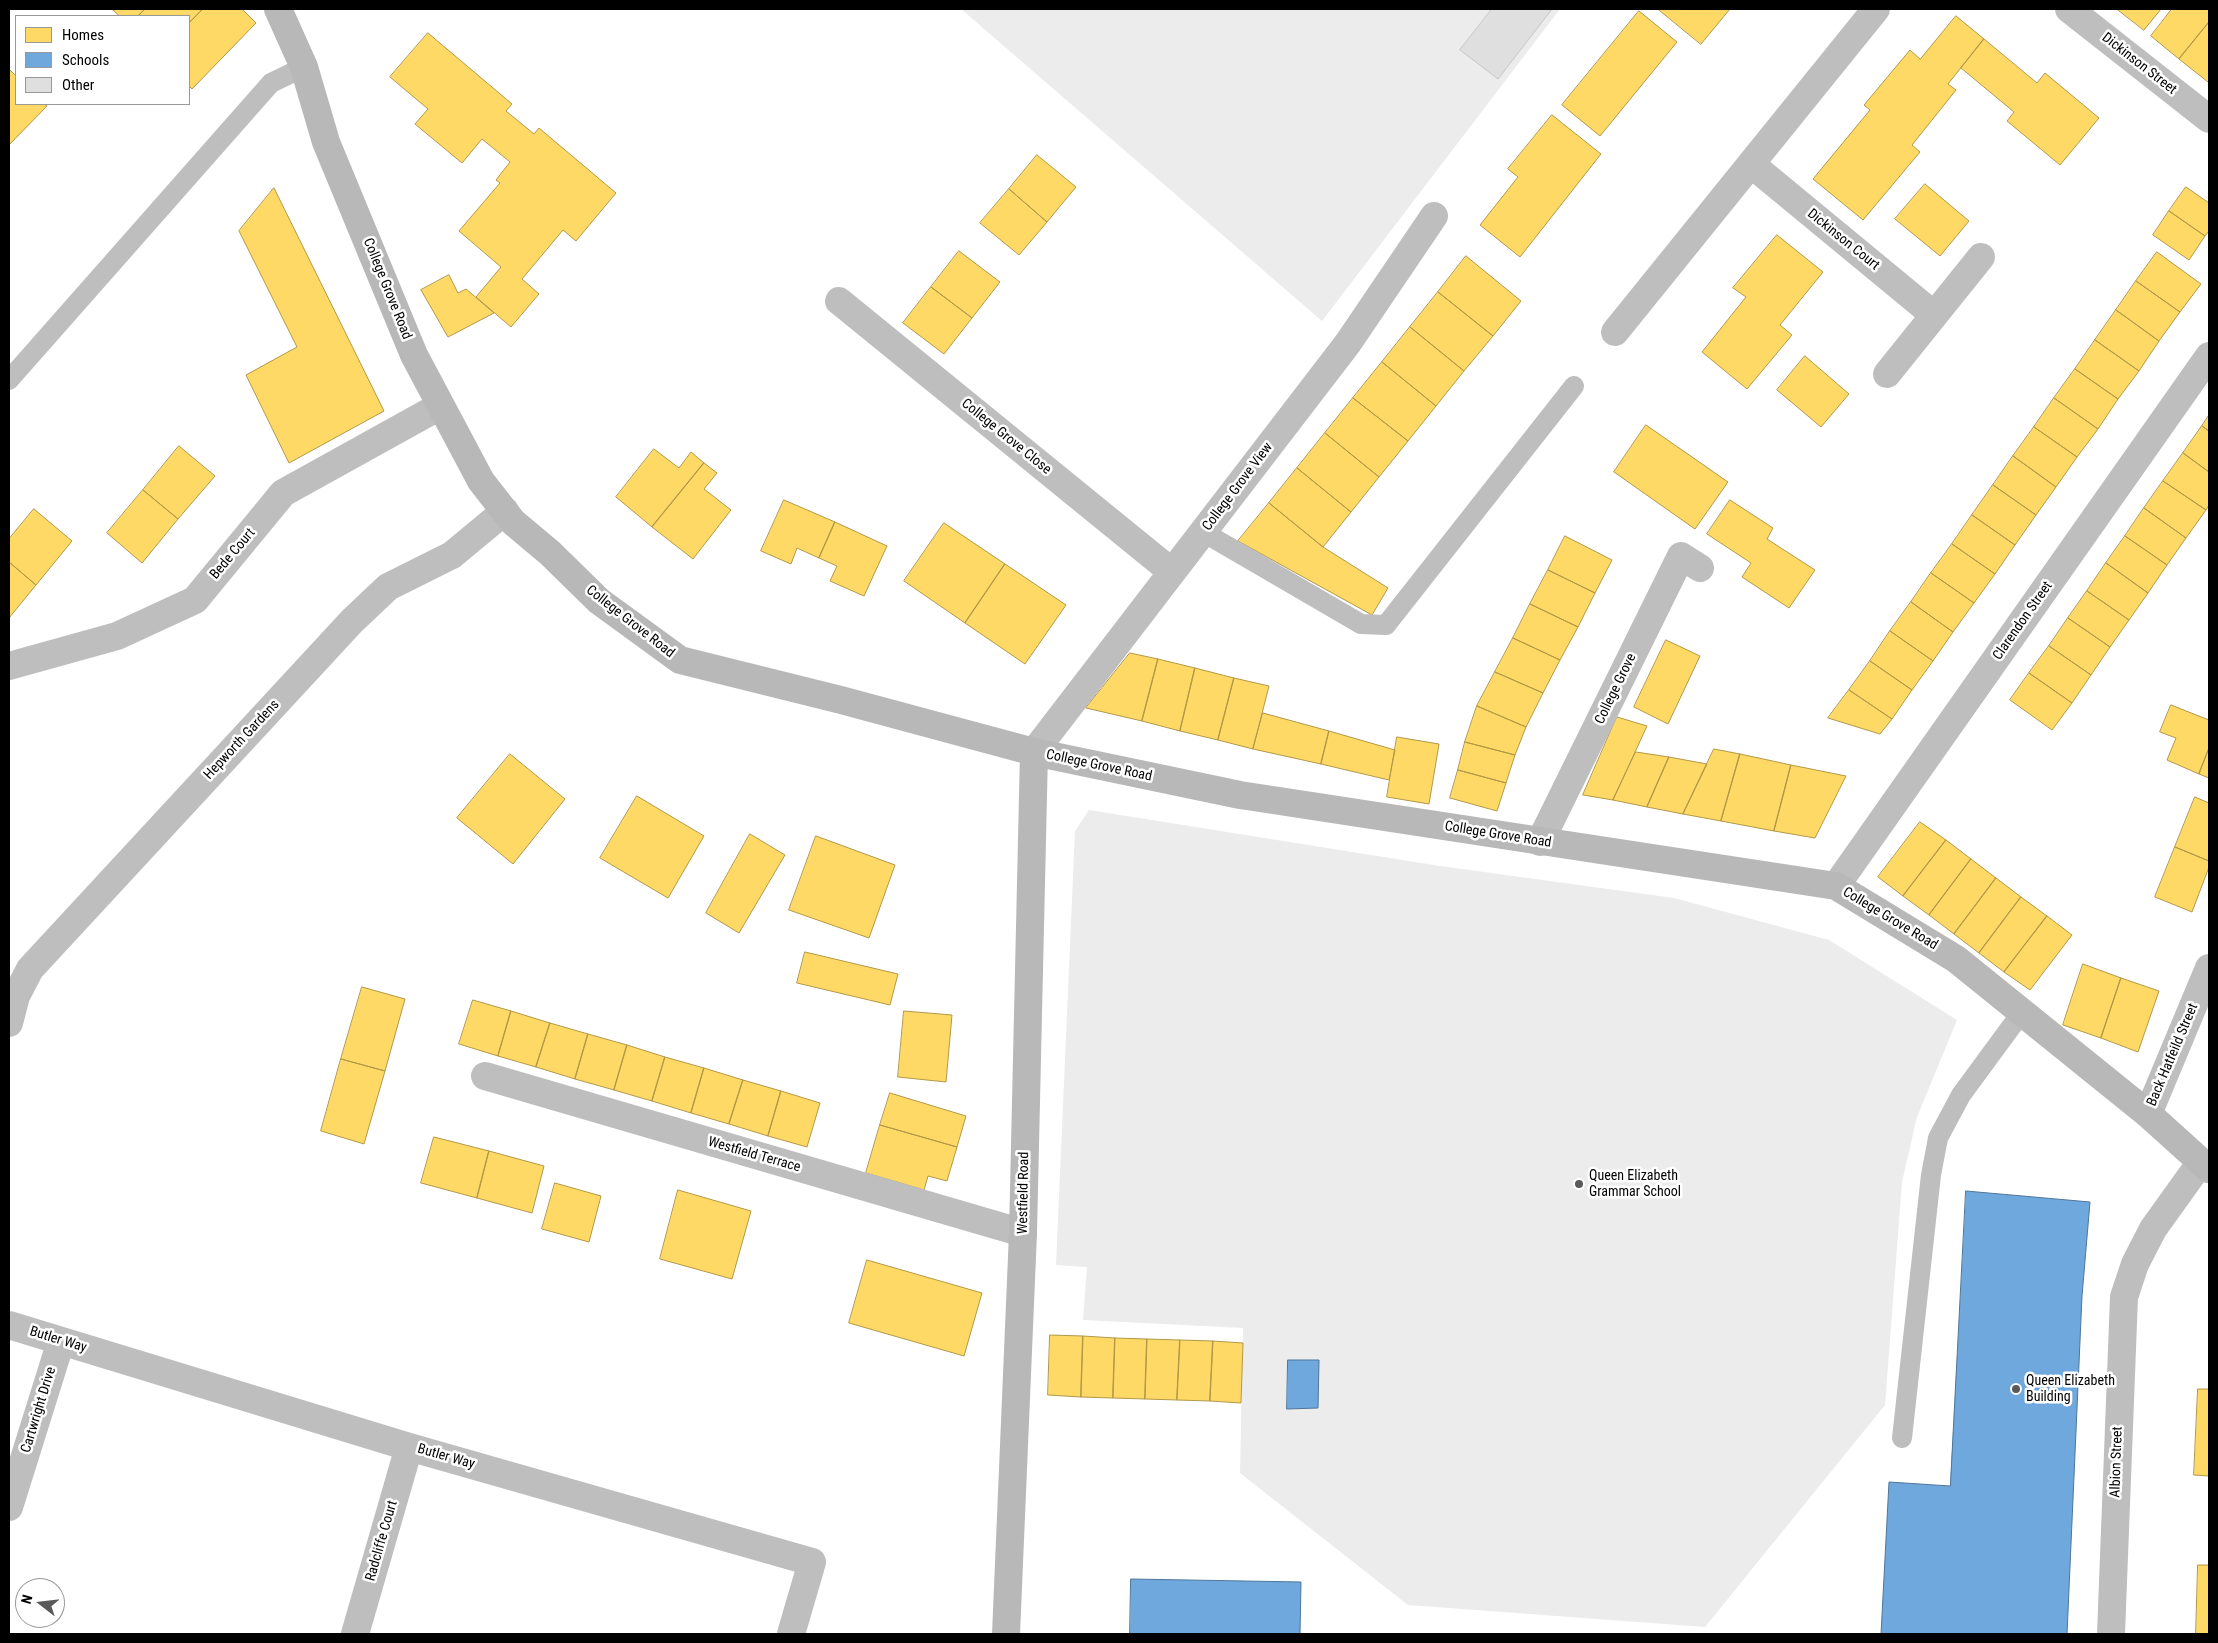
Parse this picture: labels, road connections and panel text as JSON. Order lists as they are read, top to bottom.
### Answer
{
  "streets": {
    "street": [
      "Dickinson Street",
      "Dickinson Court",
      "College Grove Road",
      "College Grove Close",
      "College Grove View",
      "Bede Court",
      "Clarendon Street",
      "College Grove",
      "Hepworth Gardens",
      "Back Hatfeild Street",
      "Westfield Terrace",
      "Westfield Road",
      "Butler Way",
      "Cartwright Drive",
      "Albion Street",
      "Radcliffe Court"
    ]
  },
  "crossings": [
    ["College Grove Road", "College Grove View"],
    ["College Grove Road", "Bede Court"],
    ["College Grove Road", "Clarendon Street"],
    ["College Grove Road", "College Grove"],
    ["College Grove Road", "Hepworth Gardens"],
    ["College Grove Road", "Back Hatfeild Street"],
    ["College Grove Road", "Westfield Road"],
    ["College Grove Road", "Albion Street"],
    ["College Grove Close", "College Grove View"],
    ["College Grove View", "Westfield Road"],
    ["Westfield Terrace", "Westfield Road"],
    ["Butler Way", "Cartwright Drive"],
    ["Butler Way", "Radcliffe Court"]
  ],
  "places": ["Queen Elizabeth Grammar School", "Queen Elizabeth Building"],
  "legend": ["Homes", "Schools", "Other"],
  "north": "left"
}
